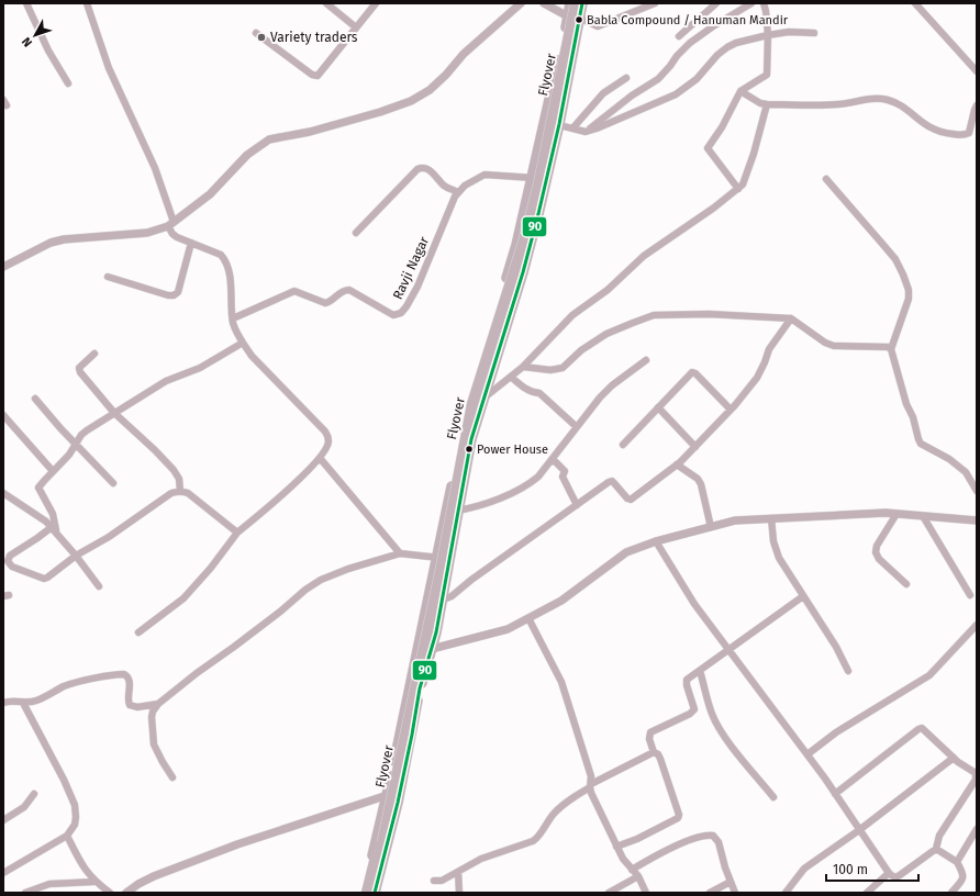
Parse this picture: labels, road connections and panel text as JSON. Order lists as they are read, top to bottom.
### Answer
{
  "streets": {
    "highway": ["Flyover"],
    "street": ["Ravji Nagar"]
  },
  "places": ["Babla Compound / Hanuman Mandir", "Variety traders", "Power House"],
  "lines": ["transit line 90"],
  "scale_bar": "100 m",
  "north": "bottom left"
}
